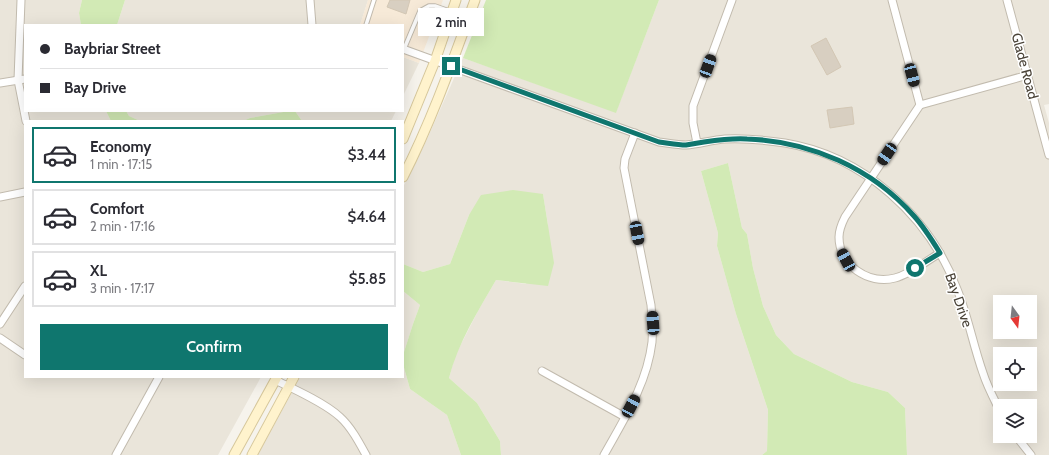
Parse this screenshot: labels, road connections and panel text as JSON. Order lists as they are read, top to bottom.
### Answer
{
  "streets": {
    "street": ["Glade Road", "Bay Drive"]
  },
  "north": "bottom",
  "page": {
    "bubble": "2 min",
    "banner": ["Baybriar Street", "Bay Drive"],
    "list": [
      {
        "name": "Economy",
        "note": "1 min · 17:15",
        "value": "$3.44"
      },
      {
        "name": "Comfort",
        "note": "2 min · 17:16",
        "value": "$4.64"
      },
      {
        "name": "XL",
        "note": "3 min · 17:17",
        "value": "$5.85"
      }
    ],
    "buttons": "Confirm"
  }
}
